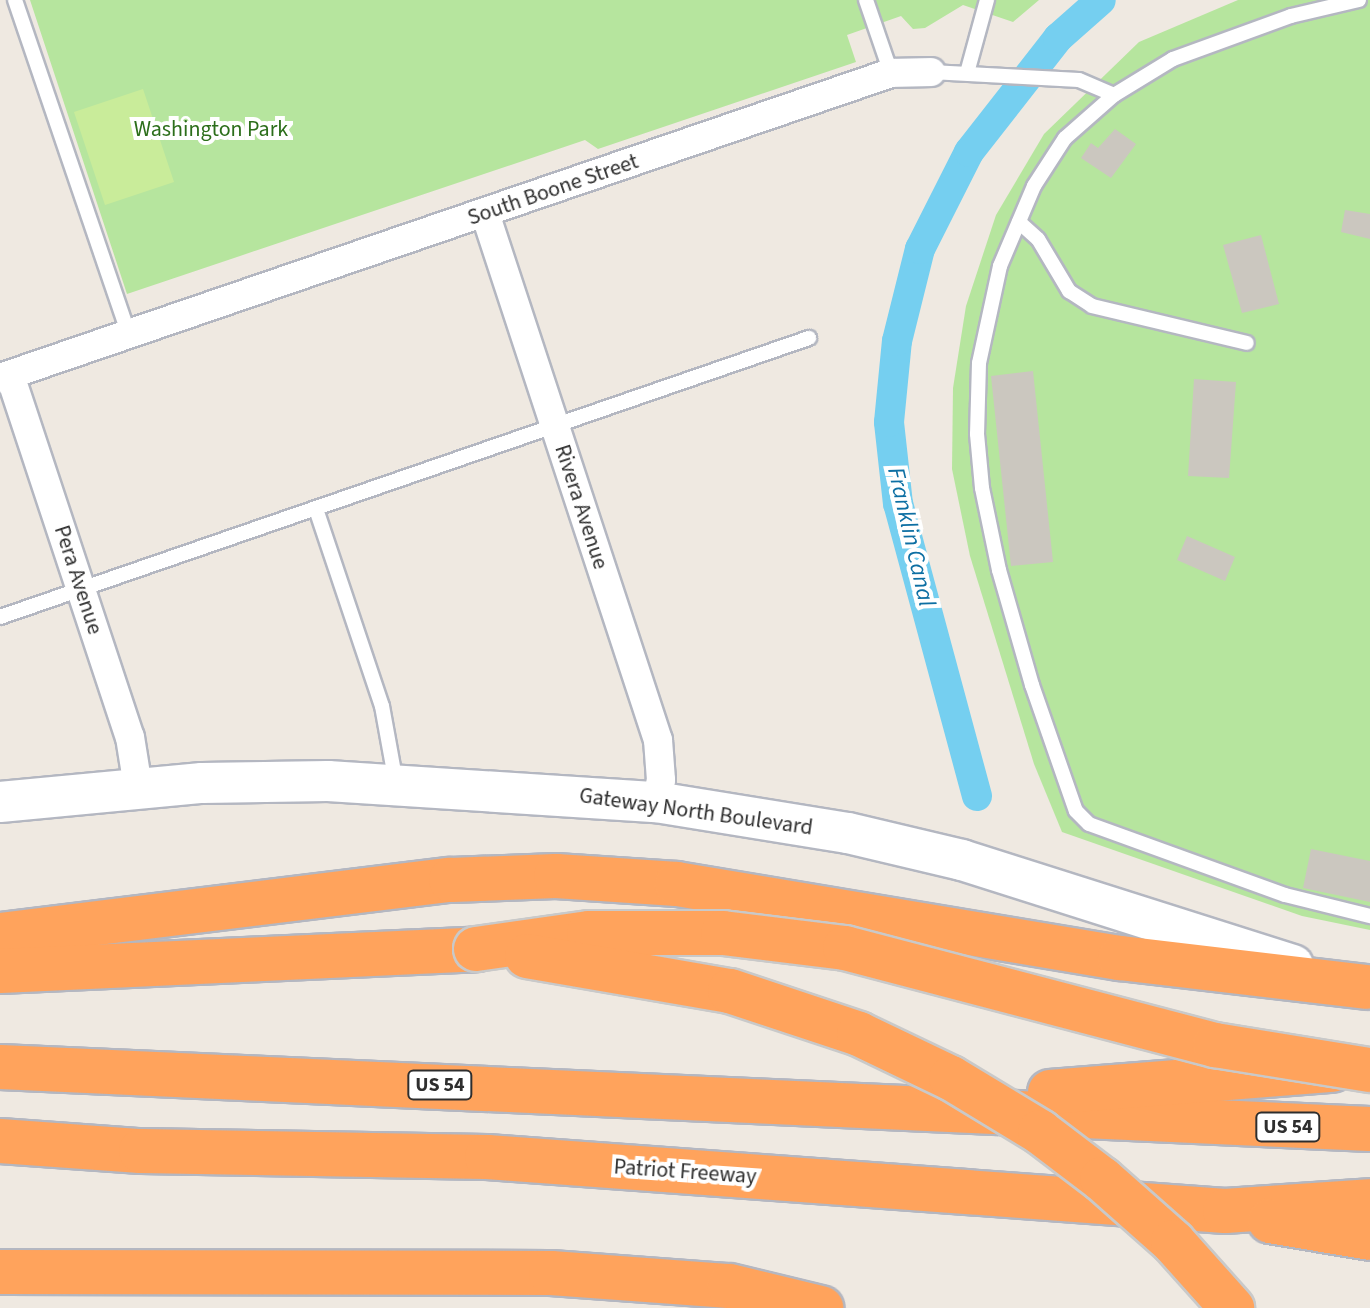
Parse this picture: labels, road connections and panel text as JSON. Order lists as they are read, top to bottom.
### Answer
{
  "streets": {
    "highway": ["US 54", "Patriot Freeway"],
    "main road": ["Gateway North Boulevard"],
    "street": ["South Boone Street", "Rivera Avenue", "Pera Avenue"]
  },
  "crossings": [
    ["South Boone Street", "Rivera Avenue"],
    ["South Boone Street", "Pera Avenue"],
    ["Rivera Avenue", "Gateway North Boulevard"],
    ["Pera Avenue", "Gateway North Boulevard"]
  ],
  "water": ["Franklin Canal"],
  "parks": ["Washington Park"]
}
